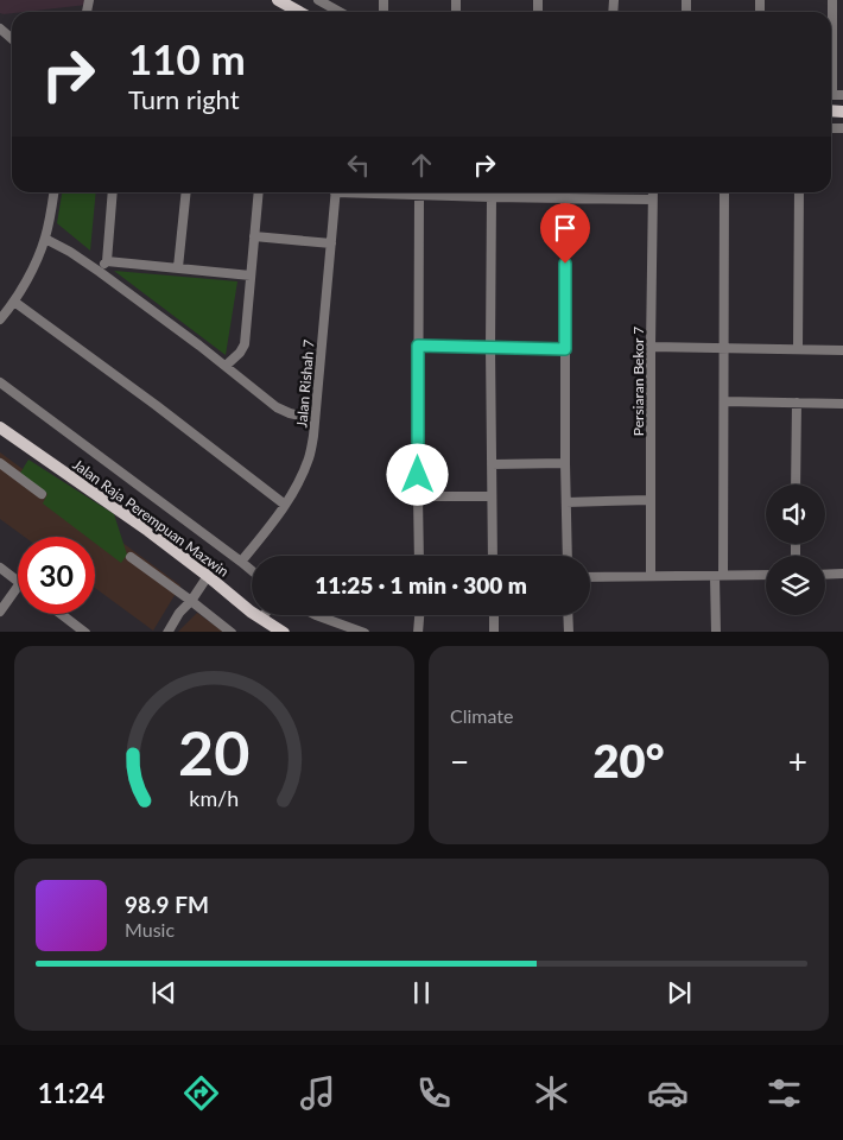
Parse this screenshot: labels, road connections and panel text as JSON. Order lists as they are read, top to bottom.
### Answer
{
  "streets": {
    "main road": ["Jalan Raja Perempuan Mazwin"],
    "street": ["Persiaran Bekor 7", "Jalan Rishah 7"]
  },
  "page": {
    "turn": ["110 m", "Turn right"],
    "limit": "30",
    "trip": "11:25 · 1 min · 300 m",
    "tile": "Climate",
    "heat": ["−", "20°", "+"],
    "song": ["98.9 FM", "Music"],
    "tabs": "11:24",
    "gauge": ["20", "km/h"]
  }
}
